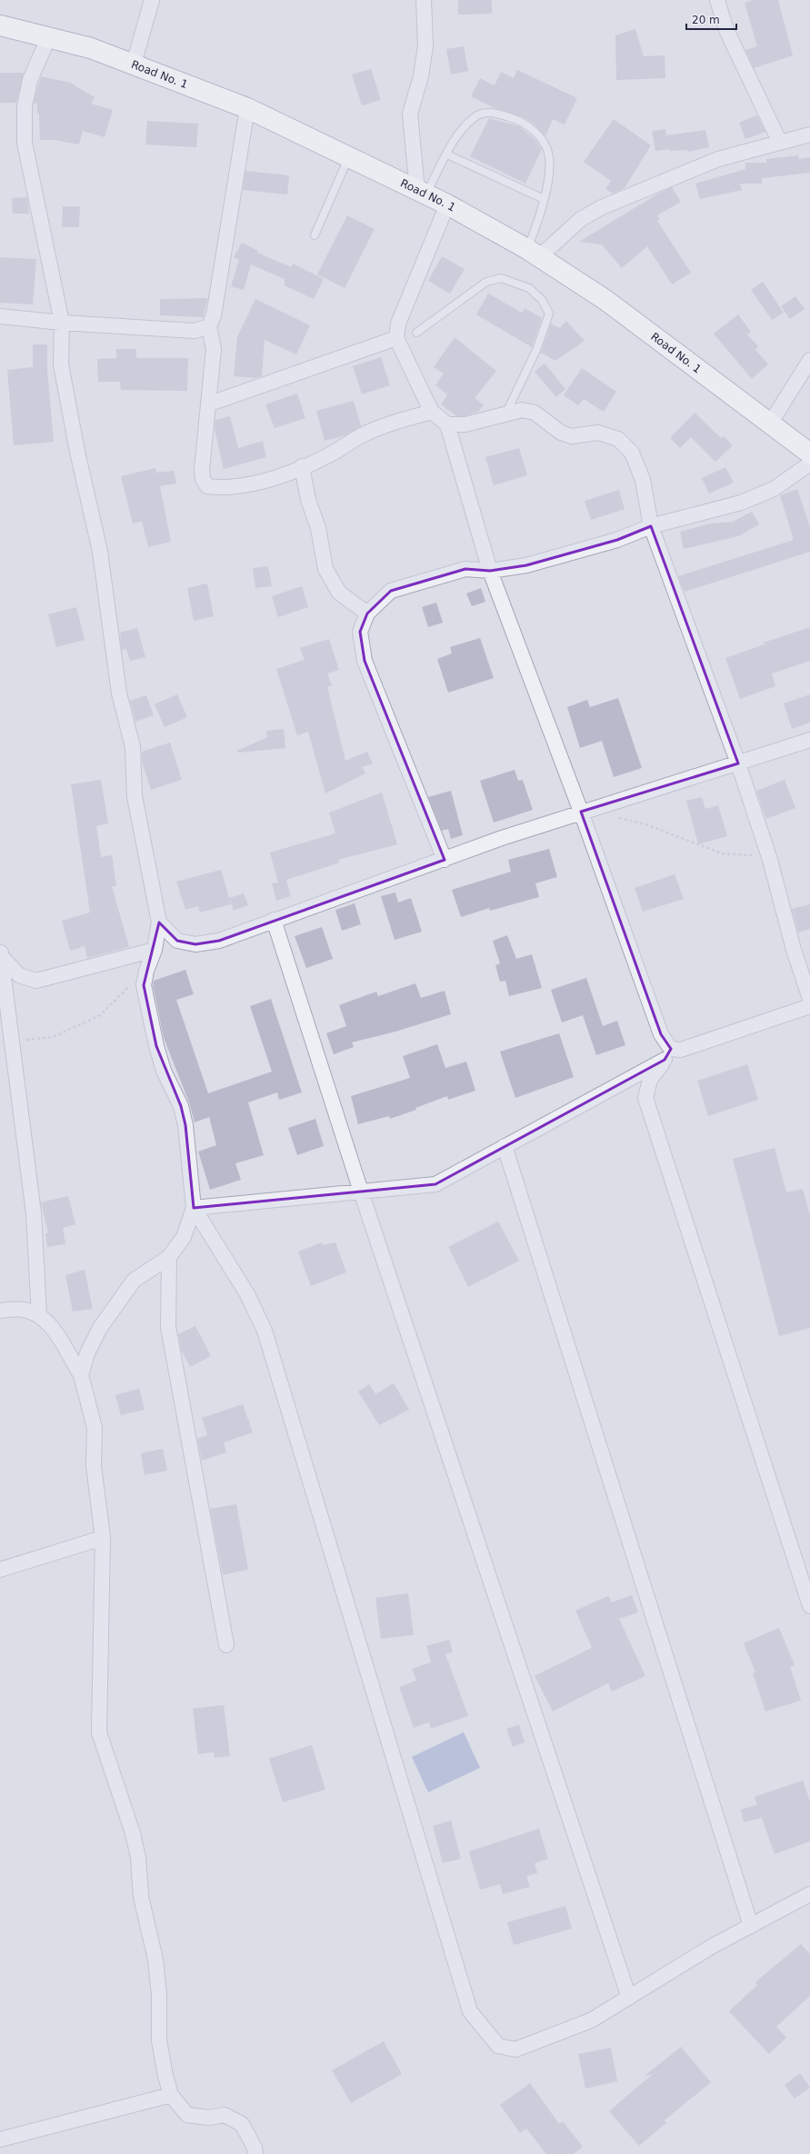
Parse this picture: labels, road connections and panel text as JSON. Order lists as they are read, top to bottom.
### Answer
{
  "streets": {
    "highway": ["Road No. 1"]
  },
  "scale_bar": "20 m"
}
